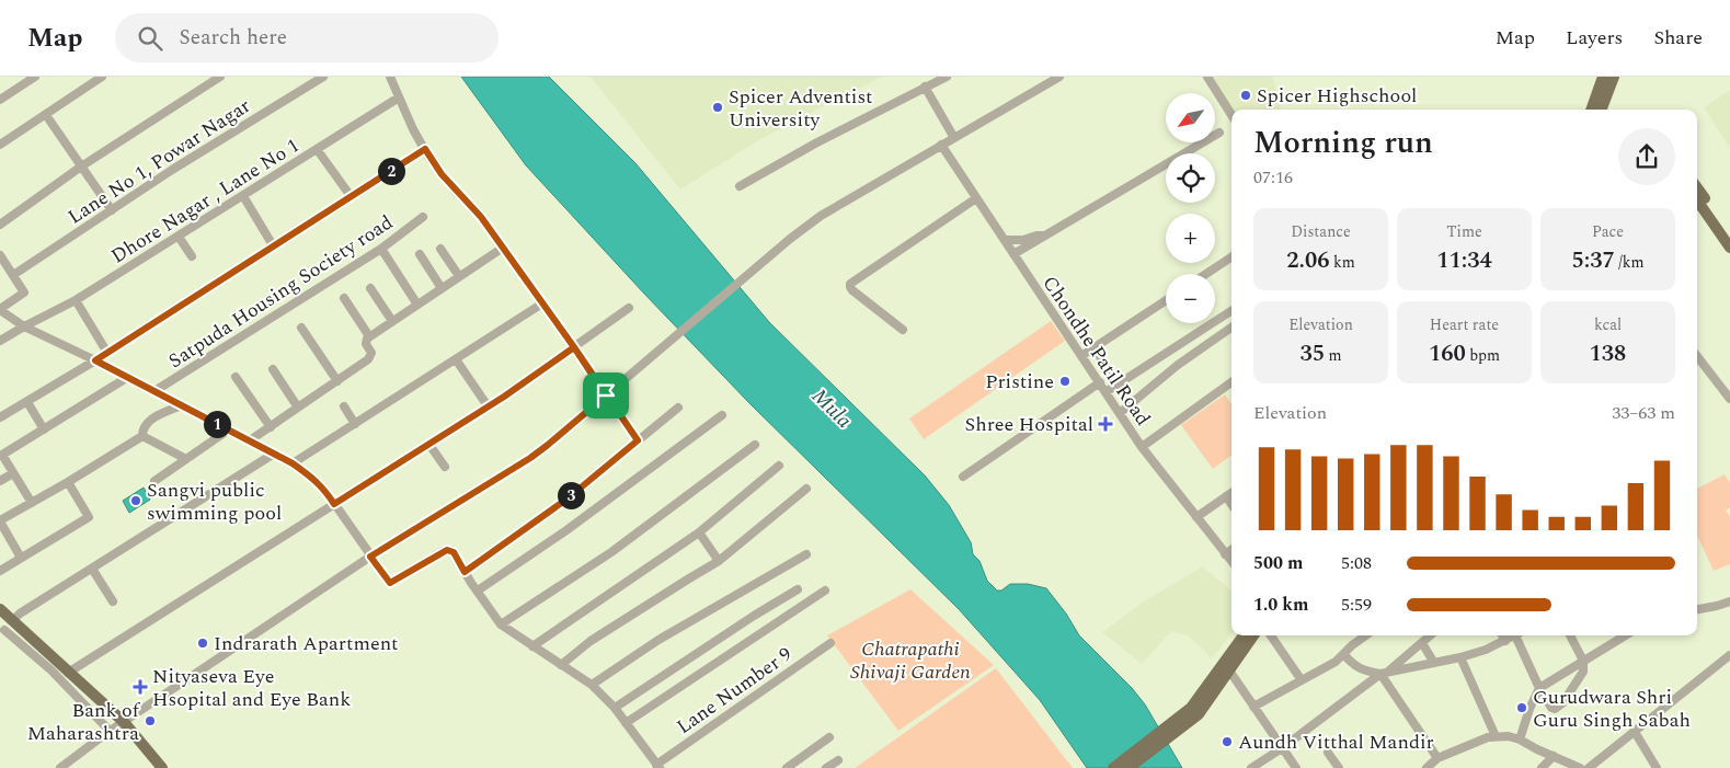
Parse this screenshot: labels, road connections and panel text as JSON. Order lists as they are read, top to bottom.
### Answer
{
  "streets": {
    "street": [
      "Lane No 1, Powar Nagar",
      "Dhore Nagar , Lane No 1",
      "Satpuda Housing Society road",
      "Chondhe Patil Road",
      "Lane Number 9"
    ]
  },
  "water": ["Mula"],
  "parks": ["Chatrapathi Shivaji Garden"],
  "places": {
    "other": [
      "Spicer Highschool",
      "Spicer Adventist University",
      "Pristine",
      "Sangvi public swimming pool",
      "Indrarath Apartment",
      "Gurudwara Shri Guru Singh Sabah",
      "Bank of Maharashtra",
      "Aundh Vitthal Mandir"
    ],
    "health": ["Shree Hospital", "Nityaseva Eye Hsopital and Eye Bank"]
  },
  "north": "bottom left",
  "page": {
    "header": "Map",
    "search": "Search here",
    "nav": ["Map", "Layers", "Share"],
    "map_buttons": ["+", "−"],
    "heading": ["Morning run", "07:16"],
    "pins": ["2", "1", "3"],
    "stats": [
      ["Distance", "2.06 km"],
      ["Time", "11:34"],
      ["Pace", "5:37 /km"],
      ["Elevation", "35 m"],
      ["Heart rate", "160 bpm"],
      ["kcal", "138"]
    ],
    "chart": ["Elevation", "33–63 m"],
    "list": [
      {
        "name": "500 m",
        "note": "5:08"
      },
      {
        "name": "1.0 km",
        "note": "5:59"
      }
    ]
  }
}
